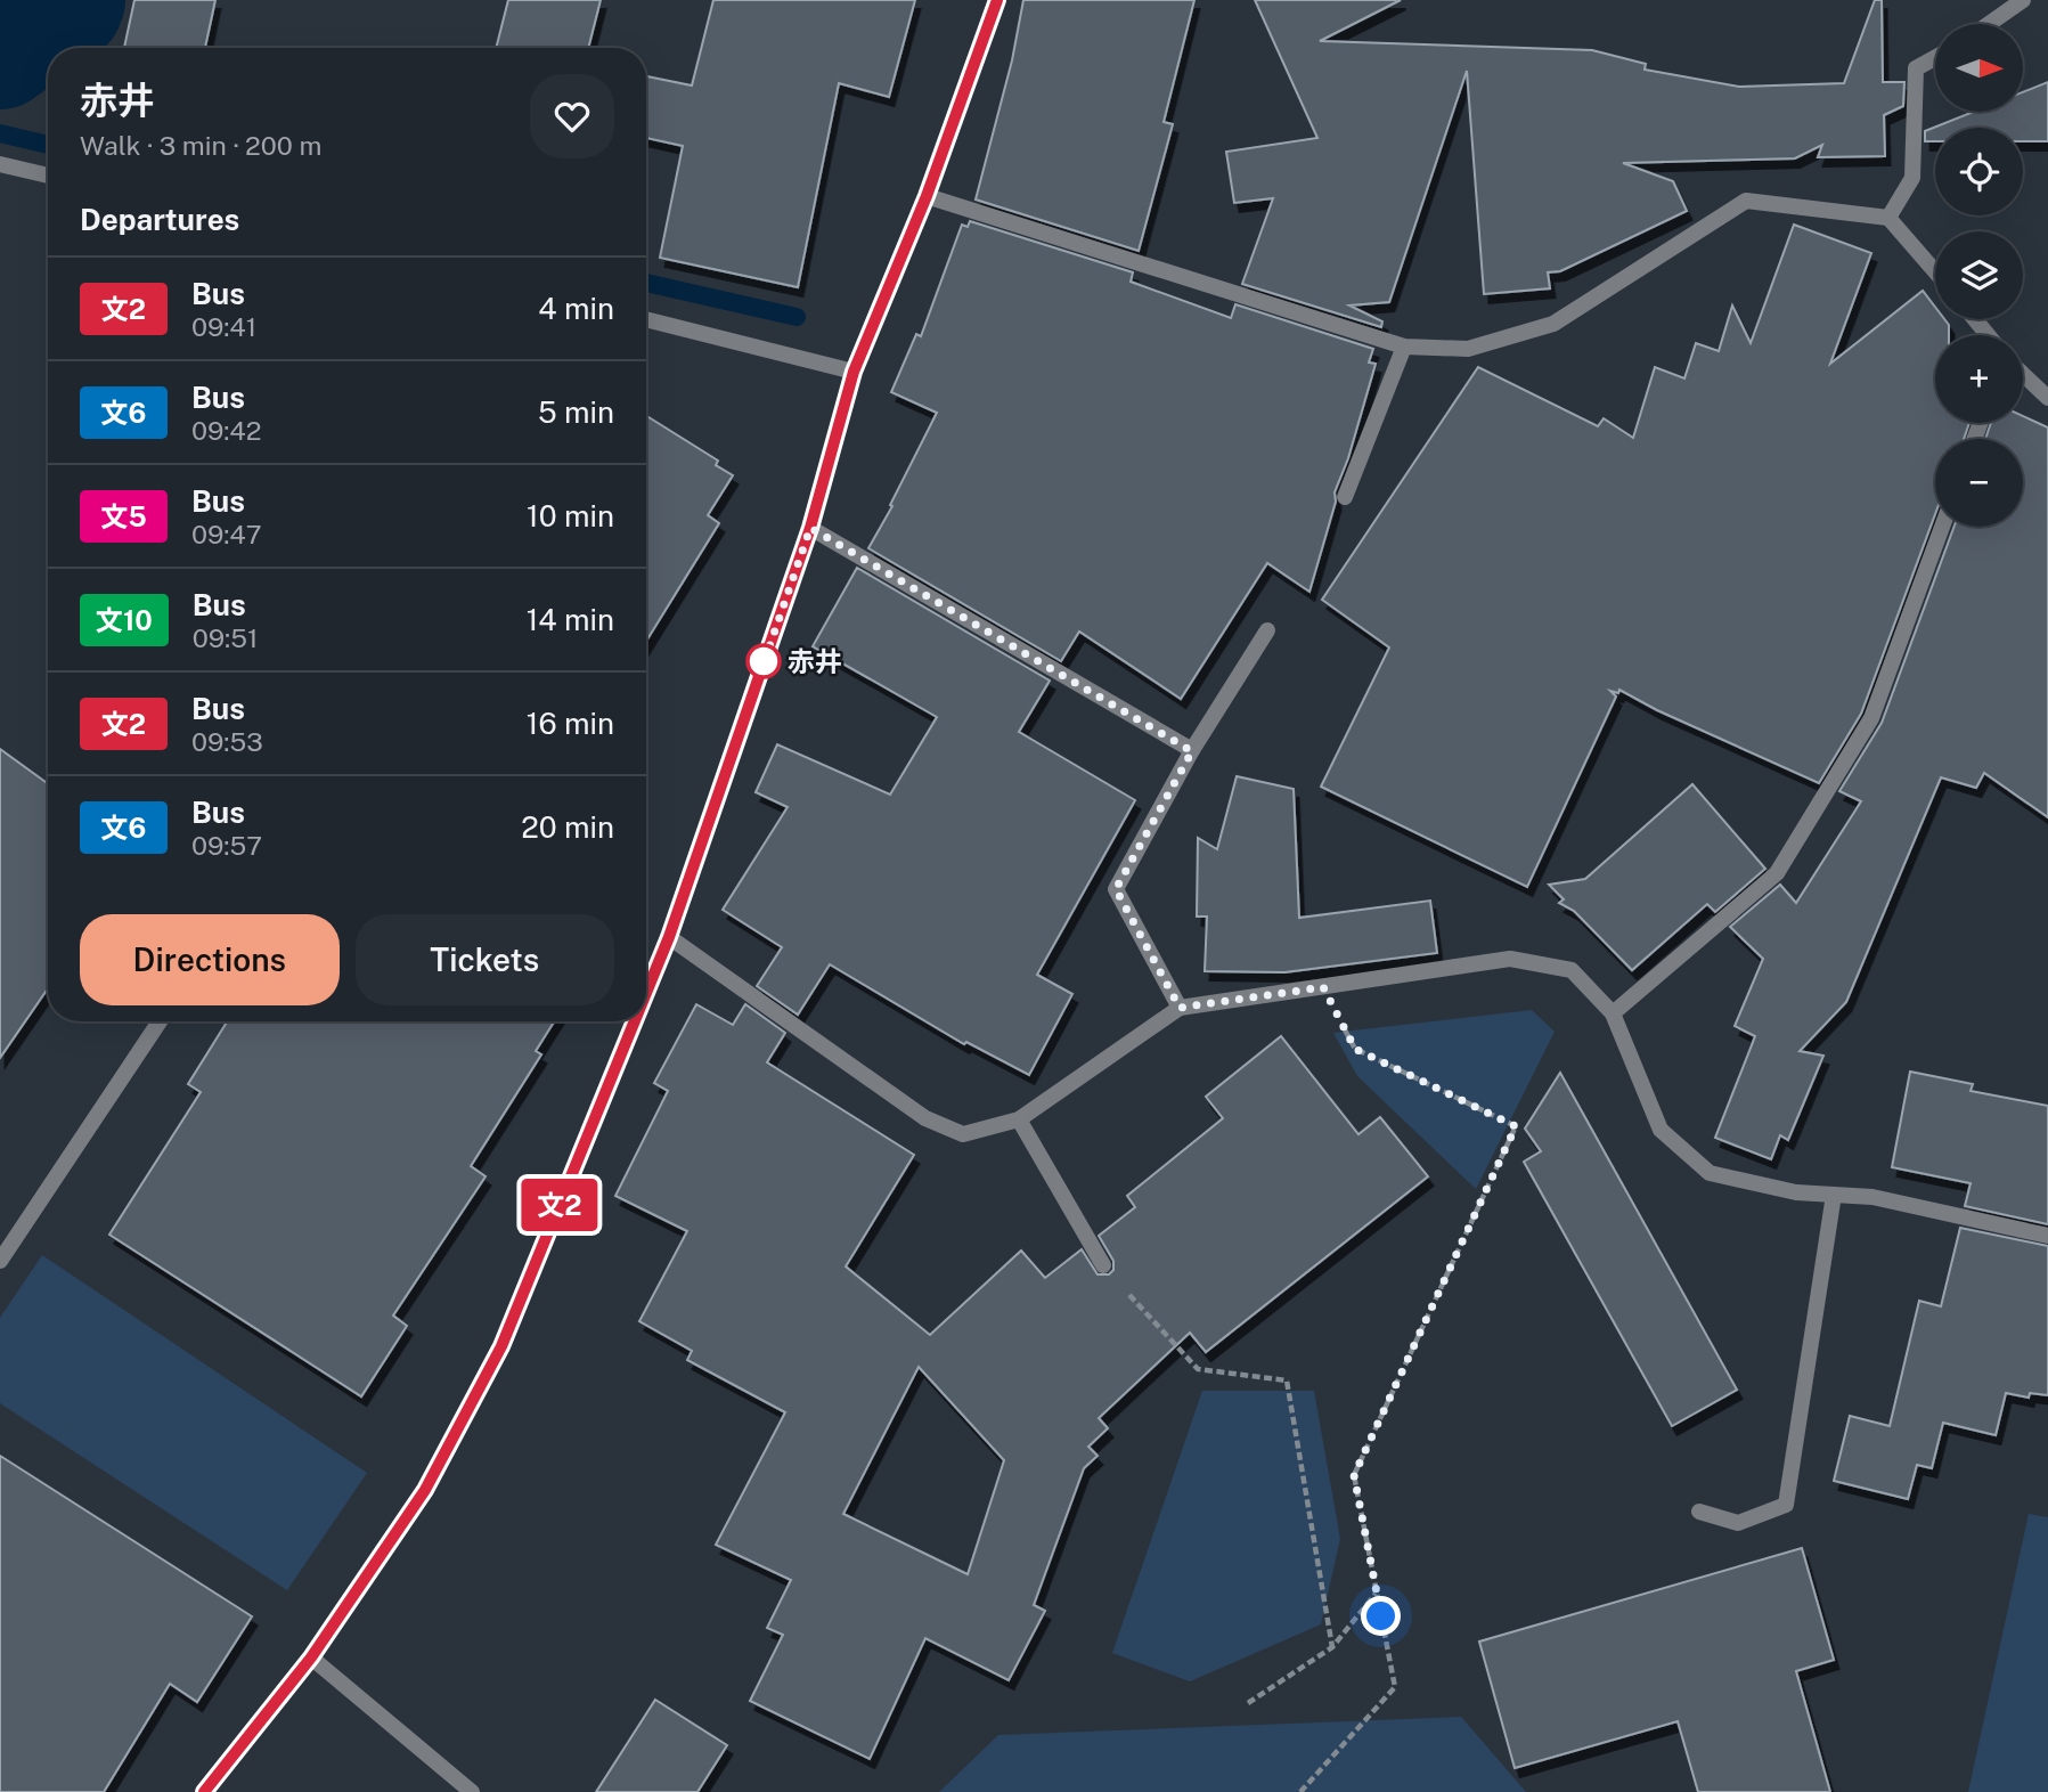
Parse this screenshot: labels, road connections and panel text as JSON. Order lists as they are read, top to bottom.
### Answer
{
  "places": ["赤井"],
  "lines": ["bus line 文2"],
  "north": "right",
  "page": {
    "on_map": "文2",
    "map_buttons": ["+", "−"],
    "heading": [
      ["赤井", "Walk · 3 min · 200 m"],
      "Departures"
    ],
    "list": [
      {
        "mark": "文2",
        "name": "Bus",
        "note": "09:41",
        "value": "4 min"
      },
      {
        "mark": "文6",
        "name": "Bus",
        "note": "09:42",
        "value": "5 min"
      },
      {
        "mark": "文5",
        "name": "Bus",
        "note": "09:47",
        "value": "10 min"
      },
      {
        "mark": "文10",
        "name": "Bus",
        "note": "09:51",
        "value": "14 min"
      },
      {
        "mark": "文2",
        "name": "Bus",
        "note": "09:53",
        "value": "16 min"
      },
      {
        "mark": "文6",
        "name": "Bus",
        "note": "09:57",
        "value": "20 min"
      }
    ],
    "buttons": ["Directions", "Tickets"]
  }
}
